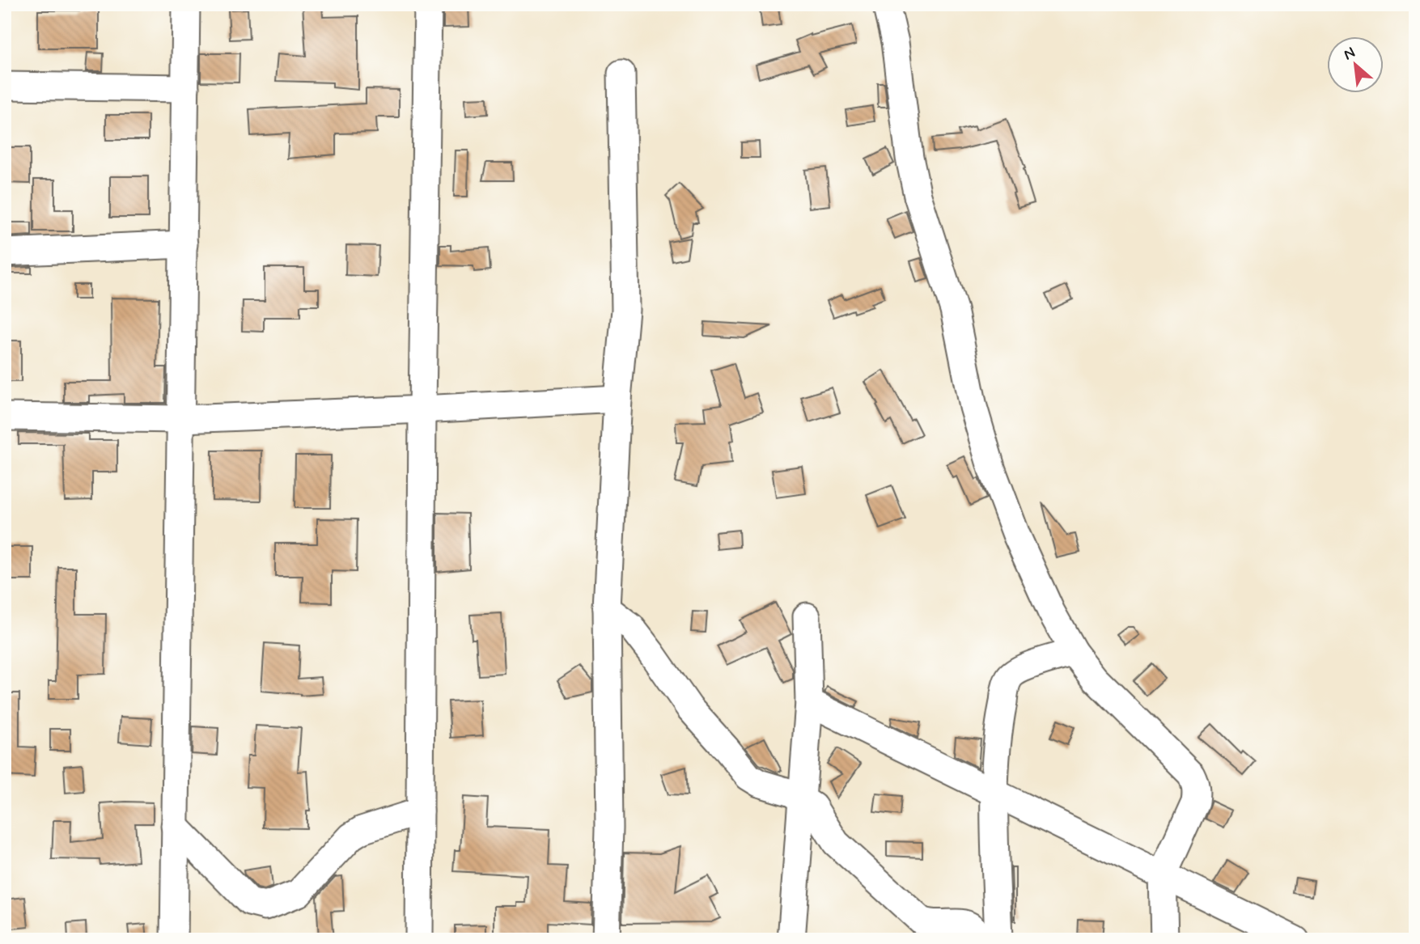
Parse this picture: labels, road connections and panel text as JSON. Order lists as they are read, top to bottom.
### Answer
{
  "north": "top left"
}
